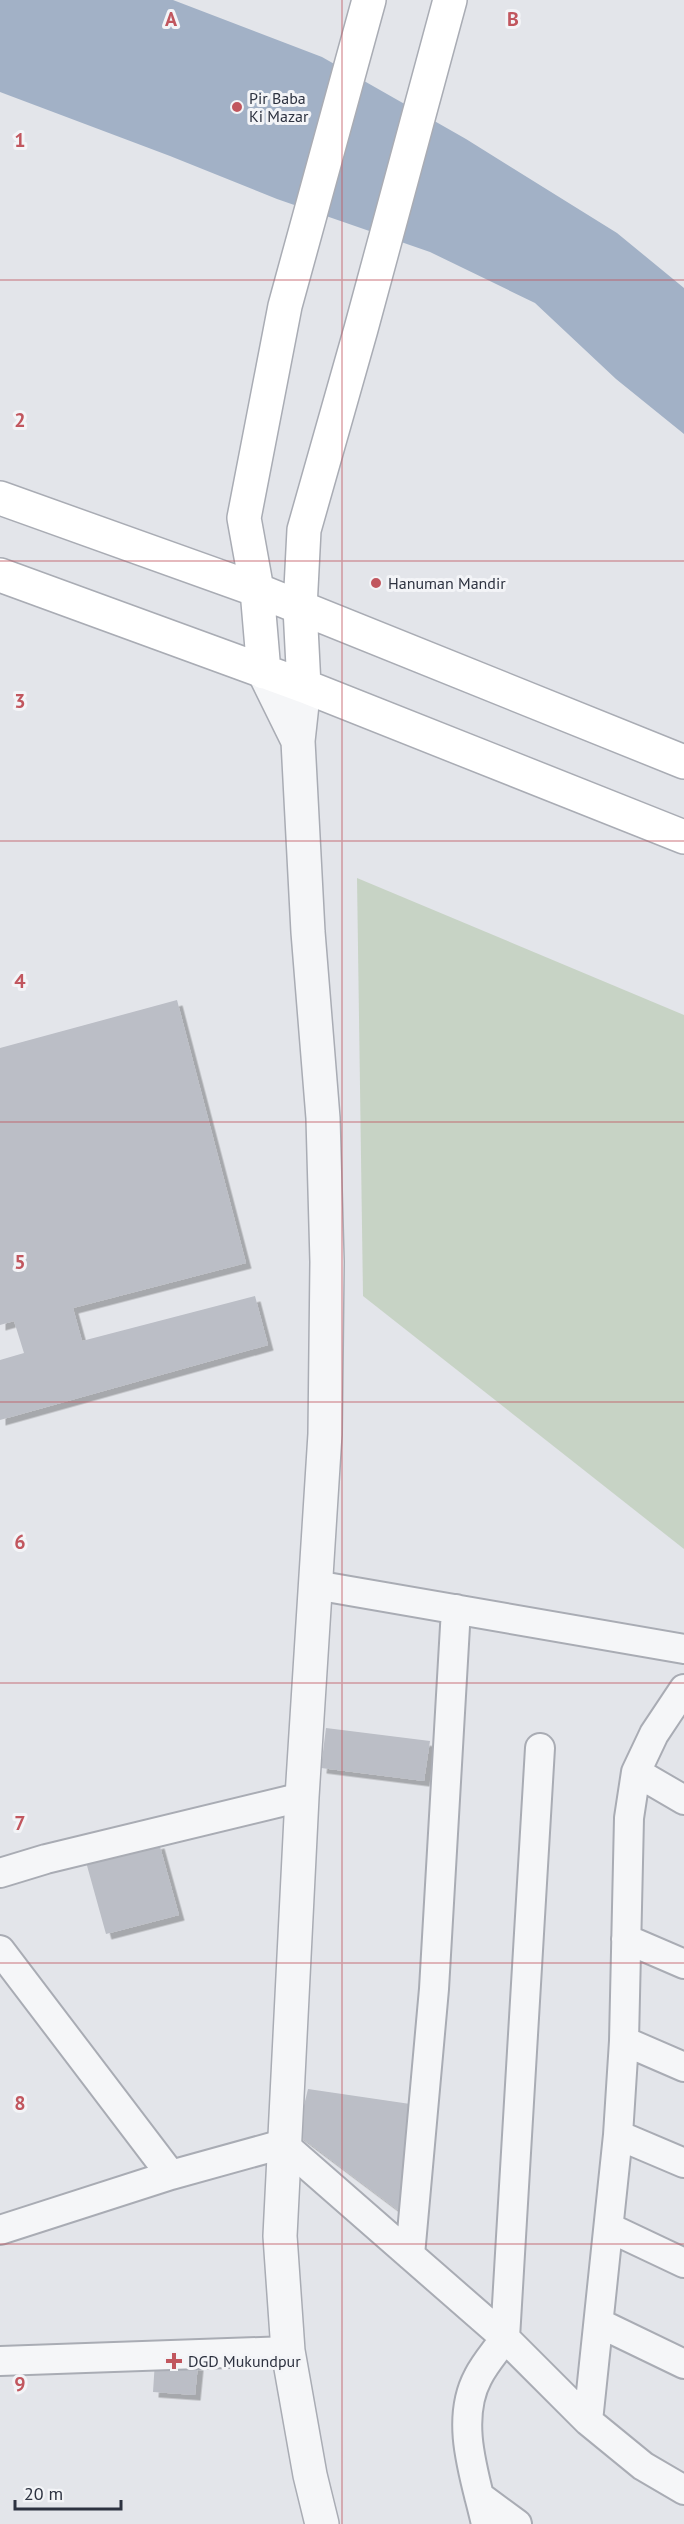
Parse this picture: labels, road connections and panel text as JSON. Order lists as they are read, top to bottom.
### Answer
{
  "places": {
    "other": ["Pir Baba Ki Mazar", "Hanuman Mandir"],
    "health": ["DGD Mukundpur"]
  },
  "scale_bar": "20 m",
  "grid": {
    "columns": ["A", "B"],
    "rows": [
      "1",
      "2",
      "3",
      "4",
      "5",
      "6",
      "7",
      "8",
      "9"
    ]
  }
}
